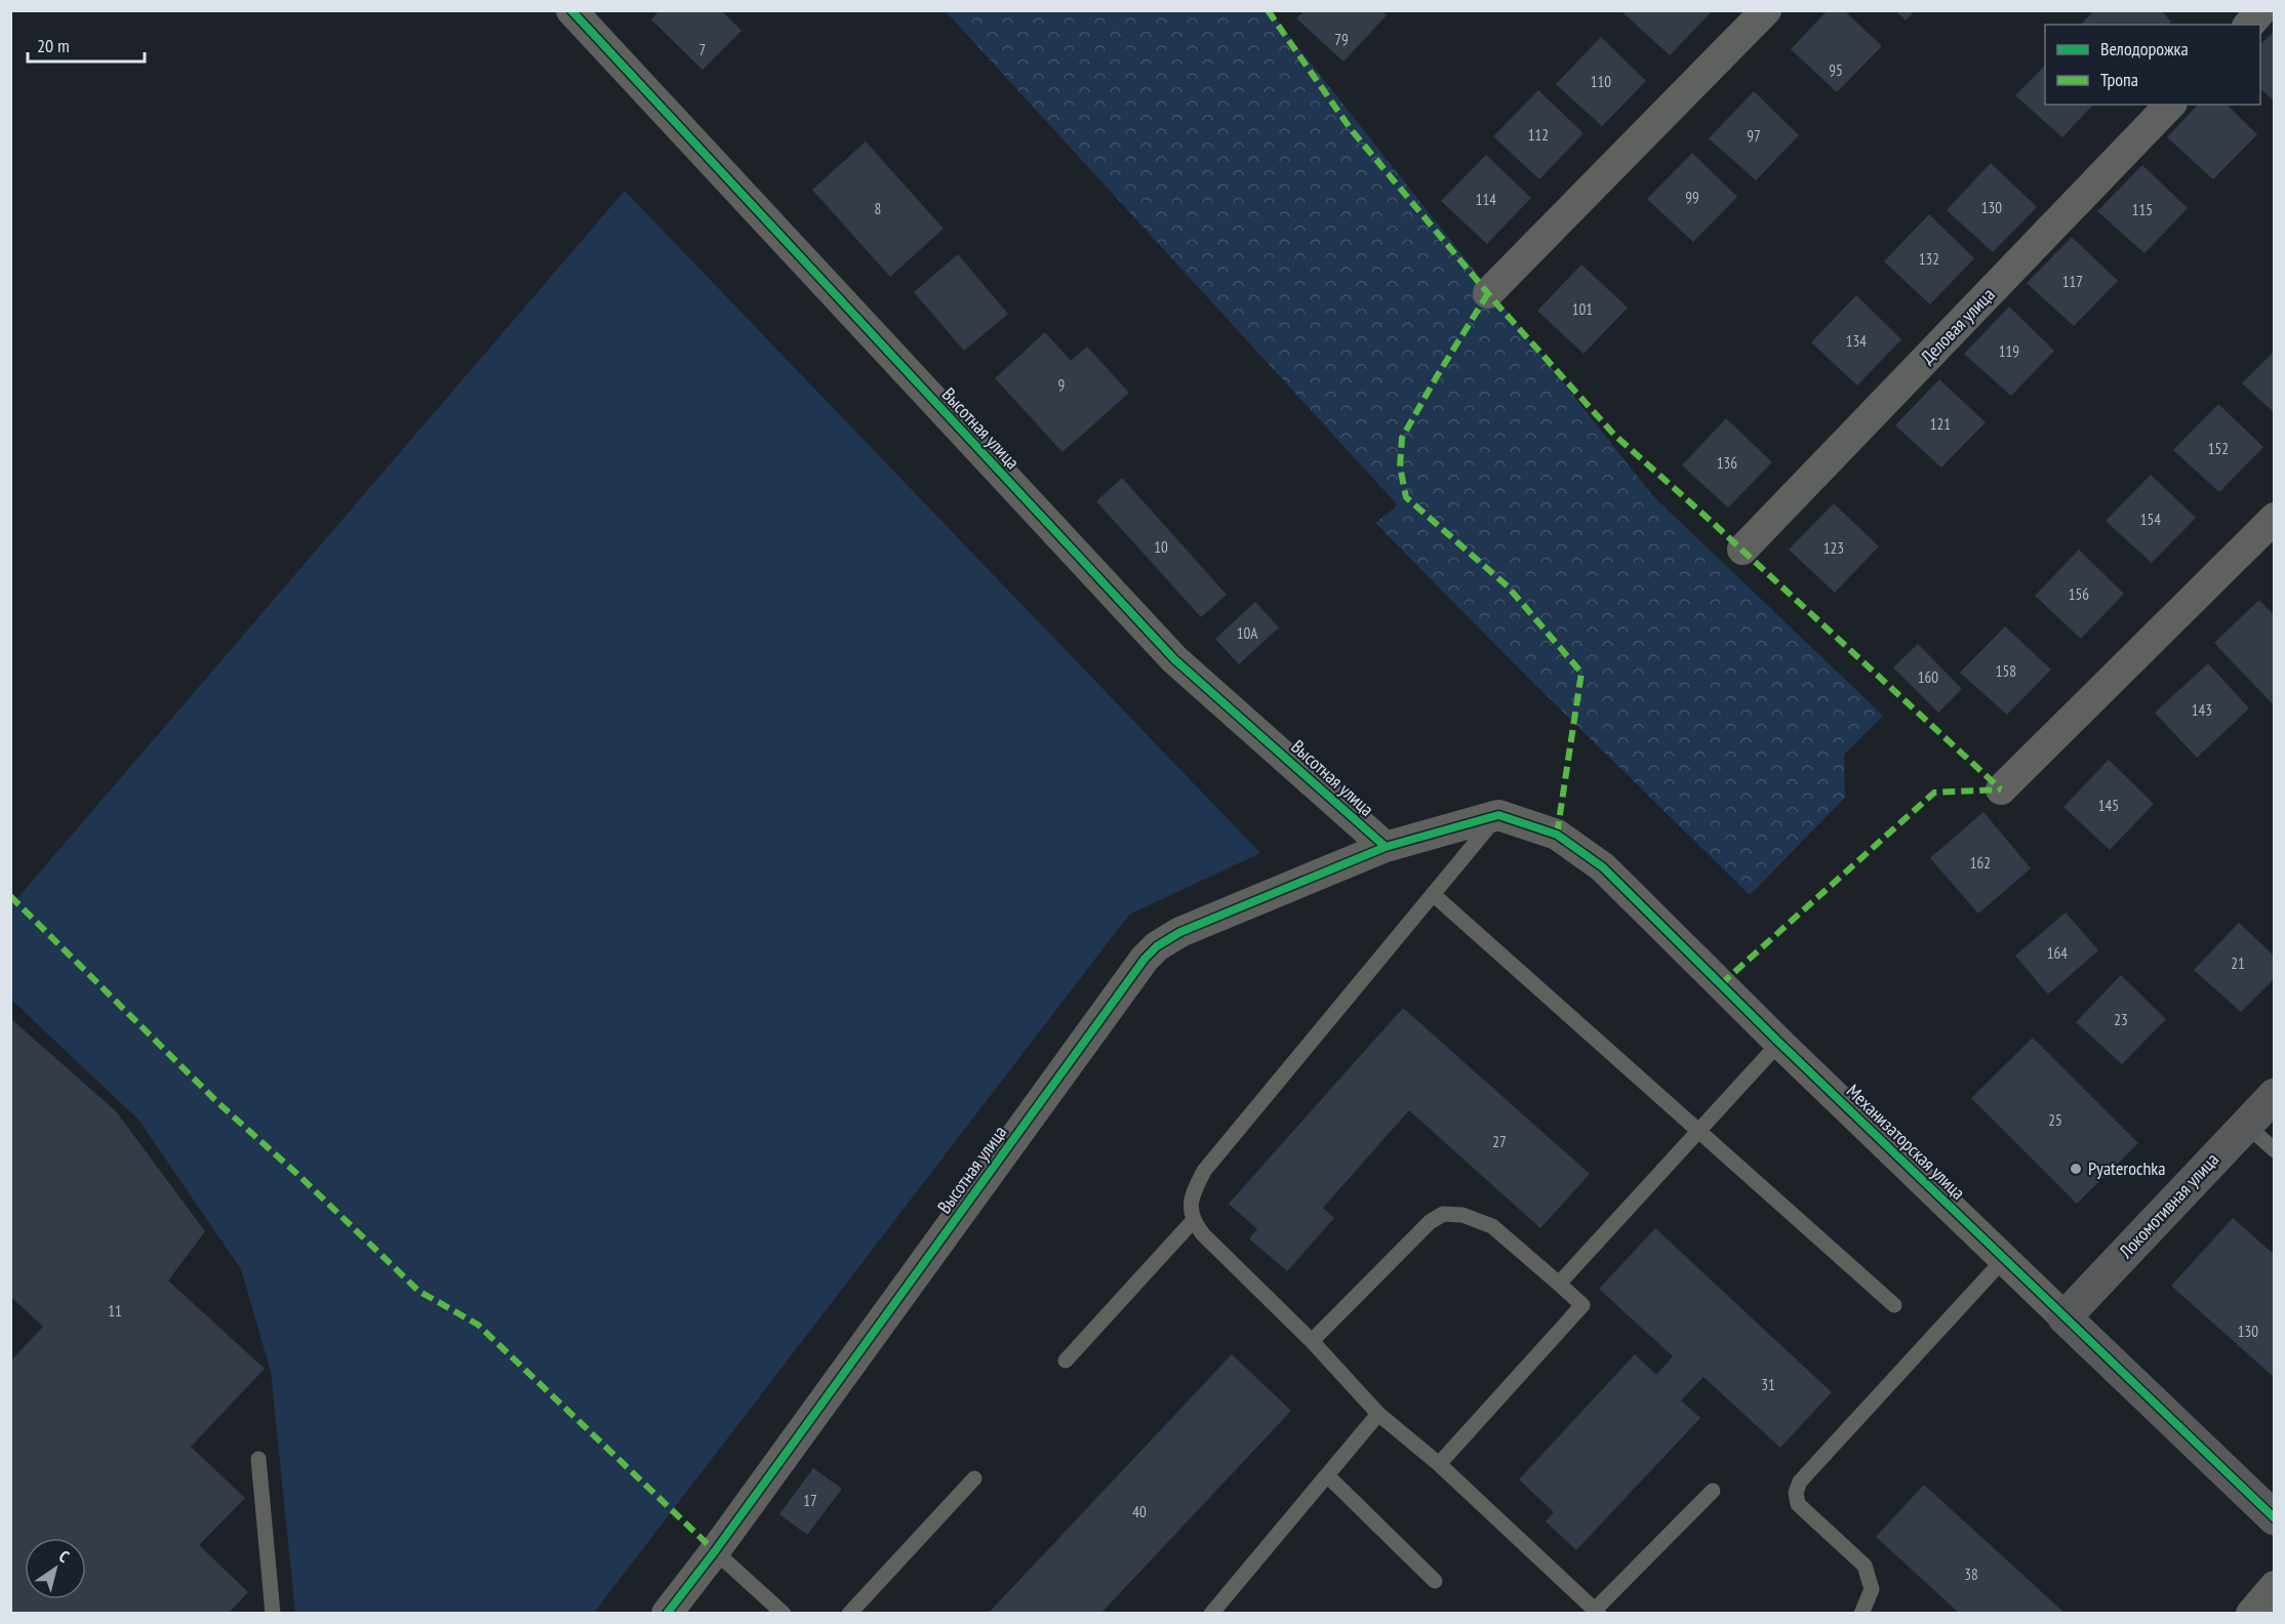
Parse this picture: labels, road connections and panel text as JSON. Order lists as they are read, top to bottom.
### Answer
{
  "streets": {
    "street": [
      "Деловая улица",
      "Высотная улица",
      "Механизаторская улица",
      "Локомотивная улица"
    ]
  },
  "crossings": [
    ["Высотная улица", "Механизаторская улица"],
    ["Механизаторская улица", "Локомотивная улица"]
  ],
  "places": ["Pyaterochka"],
  "house_numbers": [
    "79",
    "7",
    "95",
    "110",
    "112",
    "97",
    "99",
    "114",
    "130",
    "8",
    "115",
    "132",
    "117",
    "101",
    "134",
    "119",
    "9",
    "121",
    "152",
    "136",
    "154",
    "10",
    "123",
    "156",
    "10А",
    "158",
    "160",
    "143",
    "145",
    "162",
    "164",
    "21",
    "23",
    "25",
    "27",
    "11",
    "130",
    "31",
    "17",
    "40",
    "38"
  ],
  "legend": ["Велодорожка", "Тропа"],
  "scale_bar": "20 m",
  "north": "top right"
}
